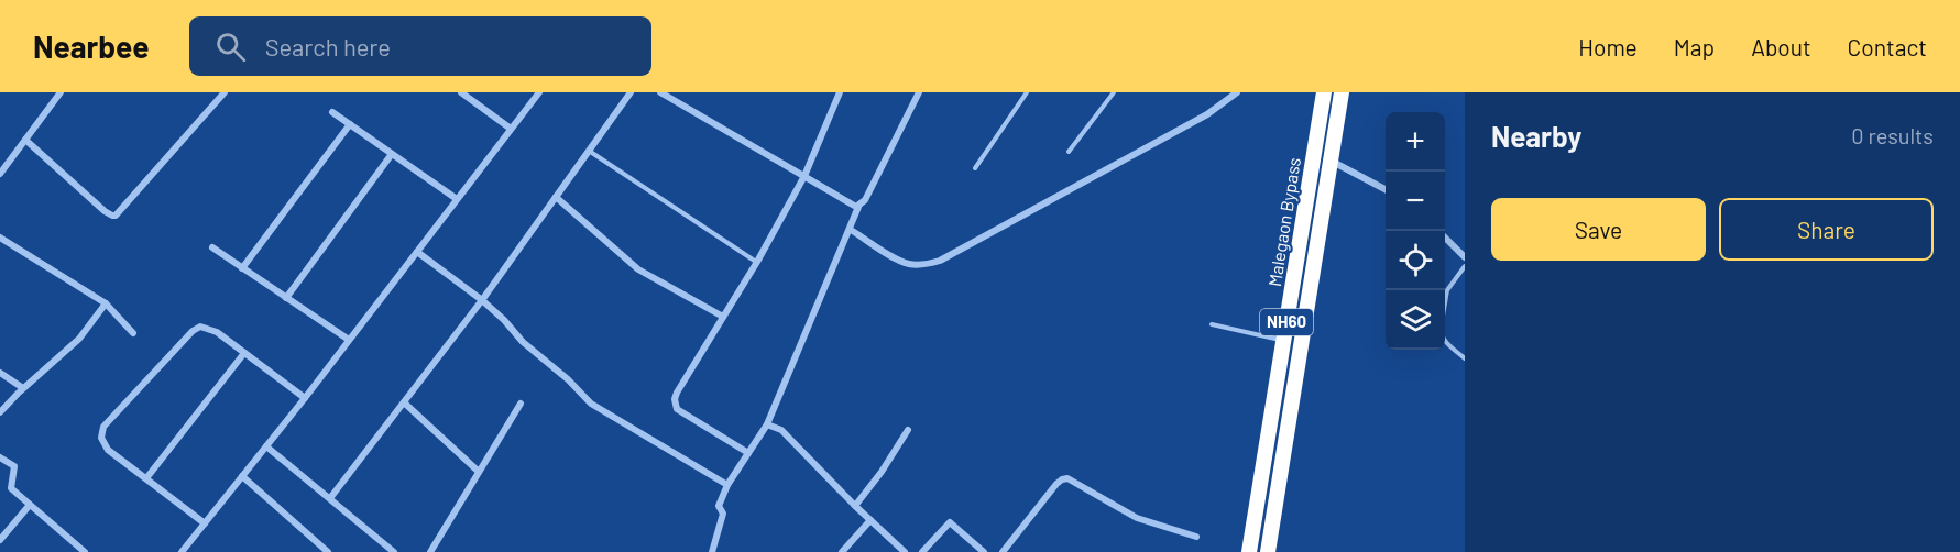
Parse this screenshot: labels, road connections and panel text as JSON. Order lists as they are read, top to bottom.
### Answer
{
  "streets": {
    "highway": ["Malegaon Bypass", "NH60"]
  },
  "page": {
    "header": "Nearbee",
    "search": "Search here",
    "nav": [
      "Home",
      "Map",
      "About",
      "Contact"
    ],
    "heading": ["Nearby", "0 results"],
    "map_buttons": ["+", "−"],
    "buttons": ["Save", "Share"]
  }
}
